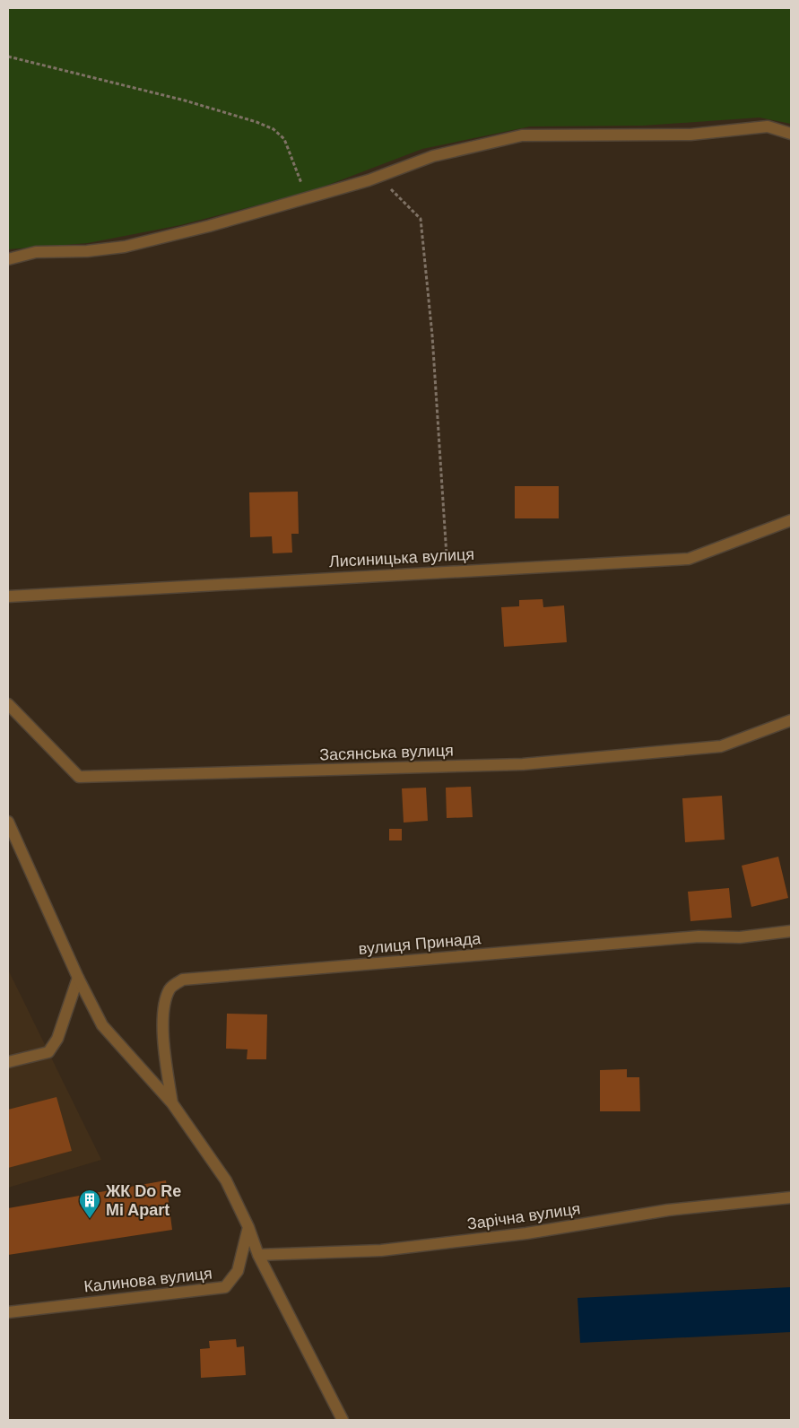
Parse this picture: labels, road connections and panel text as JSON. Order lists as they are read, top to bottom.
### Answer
{
  "streets": {
    "street": [
      "Лисиницька вулиця",
      "Засянська вулиця",
      "вулиця Принада",
      "Зарічна вулиця",
      "Калинова вулиця"
    ]
  },
  "places": {
    "building": ["ЖК Do Re Mi Apart"]
  }
}
